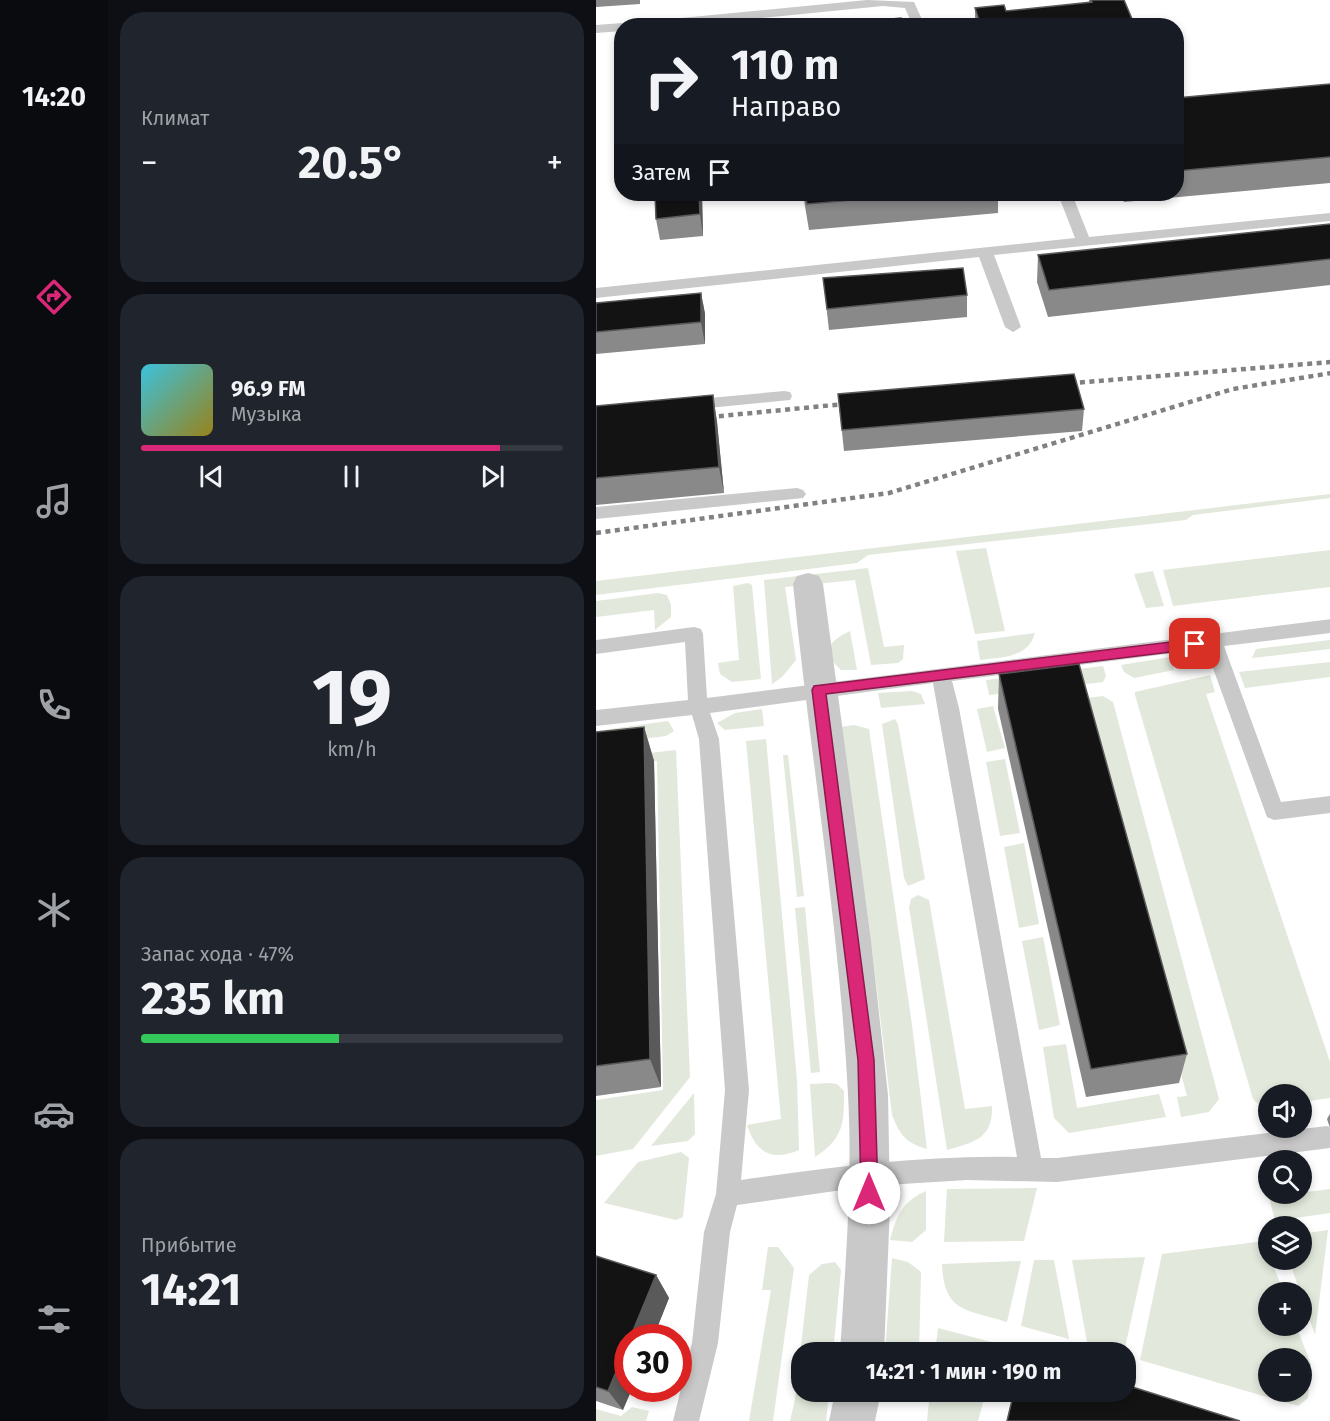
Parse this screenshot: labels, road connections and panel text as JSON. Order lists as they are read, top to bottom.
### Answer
{
  "page": {
    "tabs": "14:20",
    "tile": [
      "Климат",
      ["19", "km/h"],
      ["Запас хода · 47%", "235 km"],
      ["Прибытие", "14:21"]
    ],
    "turn": ["110 m", "Направо"],
    "heat": ["−", "20.5°", "+"],
    "then": "Затем",
    "song": ["96.9 FM", "Музыка"],
    "map_buttons": ["+", "−"],
    "limit": "30",
    "trip": "14:21 · 1 мин · 190 m"
  }
}
